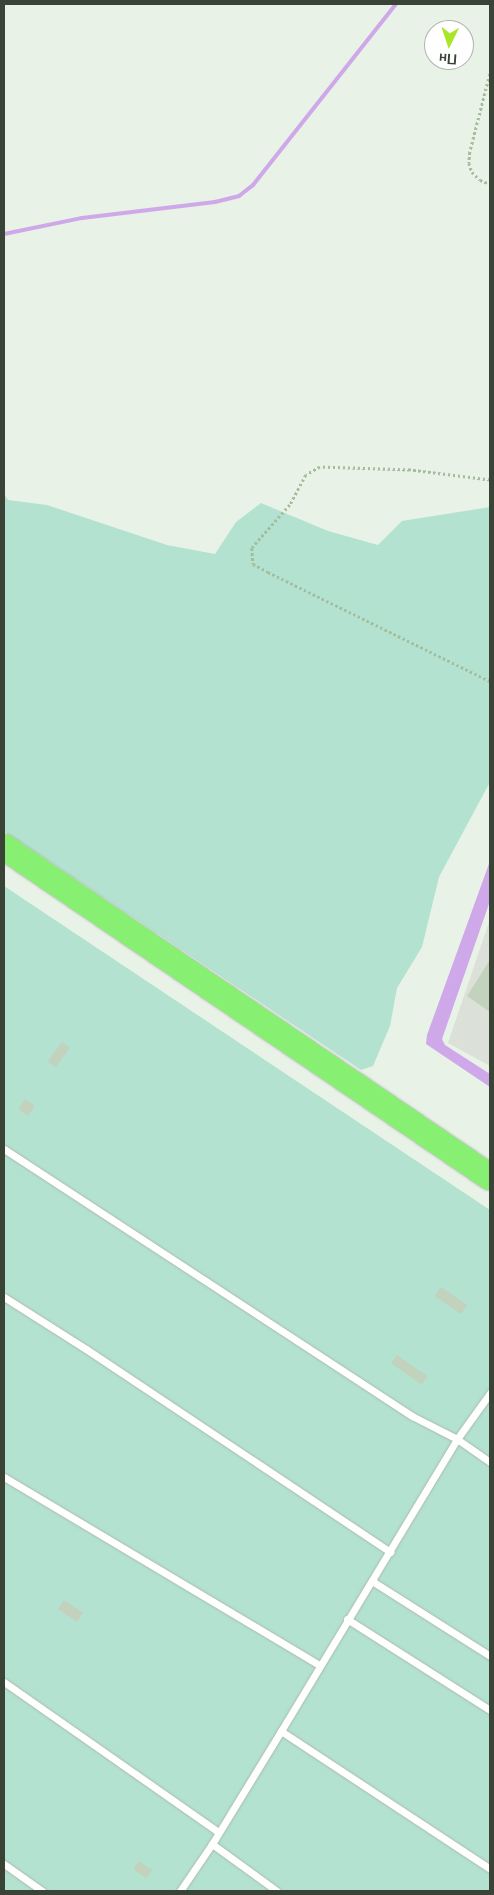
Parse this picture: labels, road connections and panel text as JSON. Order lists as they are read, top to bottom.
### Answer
{
  "north": "bottom"
}
